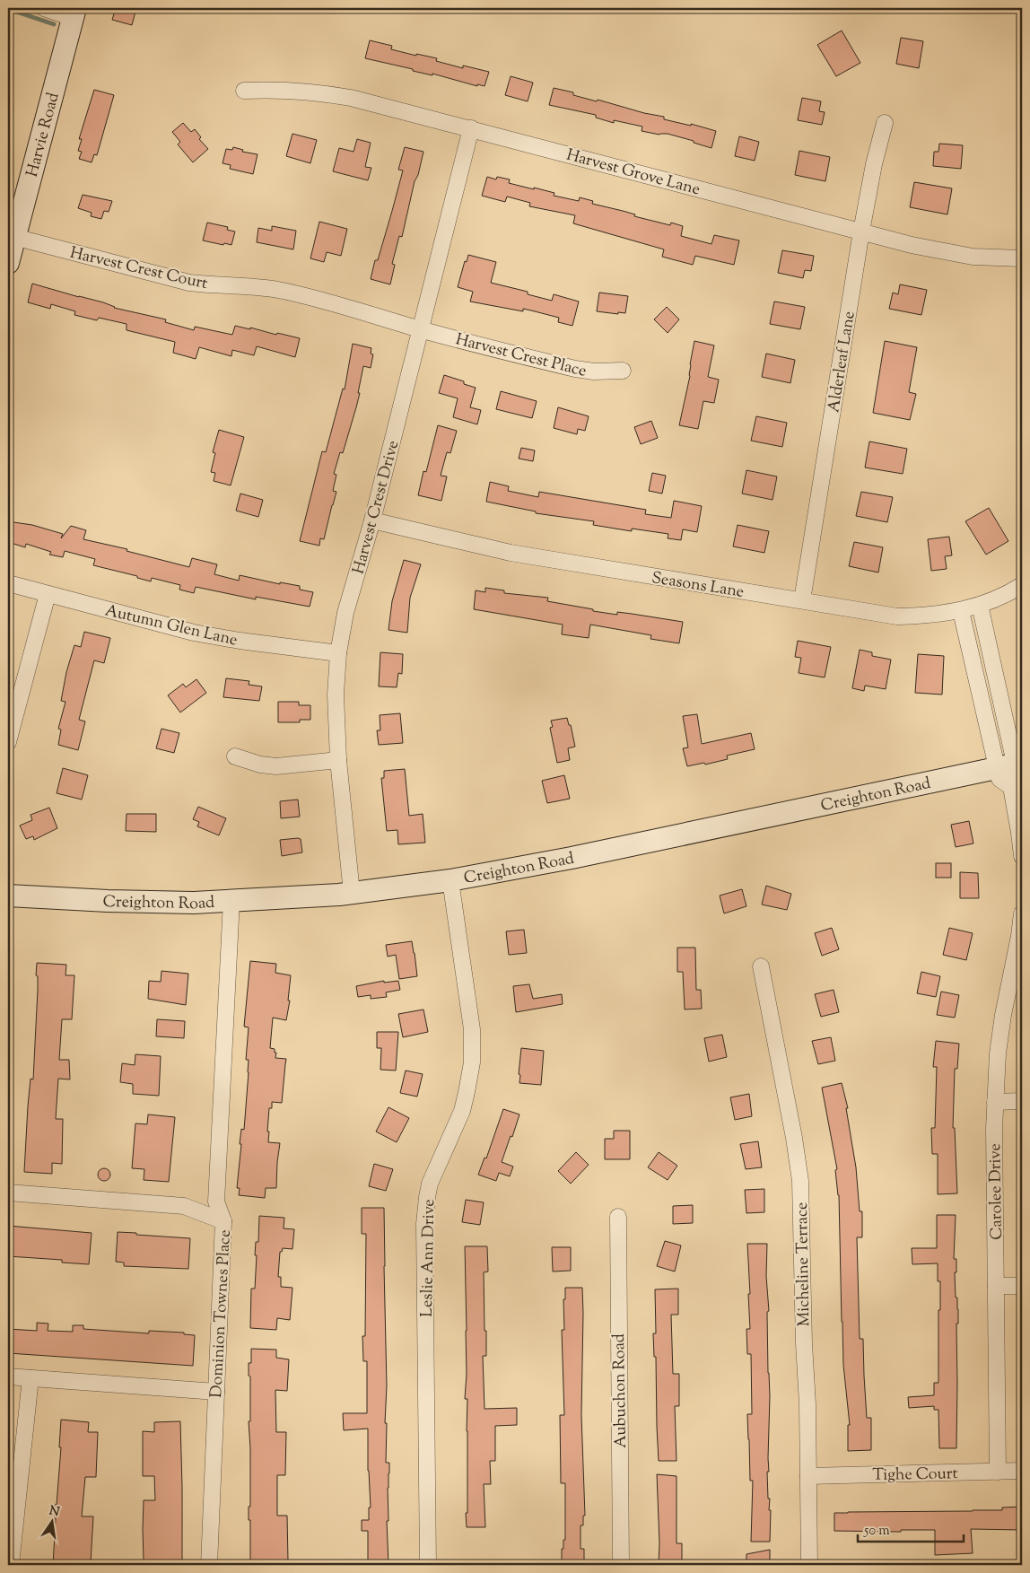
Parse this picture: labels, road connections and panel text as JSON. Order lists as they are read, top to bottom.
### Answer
{
  "streets": {
    "main road": ["Harvie Road", "Creighton Road"],
    "street": [
      "Harvest Grove Lane",
      "Harvest Crest Court",
      "Harvest Crest Place",
      "Alderleaf Lane",
      "Harvest Crest Drive",
      "Seasons Lane",
      "Autumn Glen Lane",
      "Carolee Drive",
      "Leslie Ann Drive",
      "Micheline Terrace",
      "Dominion Townes Place",
      "Aubuchon Road",
      "Tighe Court"
    ]
  },
  "crossings": [
    ["Harvie Road", "Harvest Crest Court"],
    ["Harvest Grove Lane", "Alderleaf Lane"],
    ["Harvest Grove Lane", "Harvest Crest Drive"],
    ["Harvest Crest Court", "Harvest Crest Place"],
    ["Harvest Crest Court", "Harvest Crest Drive"],
    ["Harvest Crest Place", "Harvest Crest Drive"],
    ["Alderleaf Lane", "Seasons Lane"],
    ["Harvest Crest Drive", "Seasons Lane"],
    ["Harvest Crest Drive", "Autumn Glen Lane"],
    ["Harvest Crest Drive", "Creighton Road"],
    ["Creighton Road", "Leslie Ann Drive"],
    ["Creighton Road", "Dominion Townes Place"],
    ["Carolee Drive", "Tighe Court"],
    ["Micheline Terrace", "Tighe Court"]
  ],
  "scale_bar": "50 m",
  "north": "top"
}
